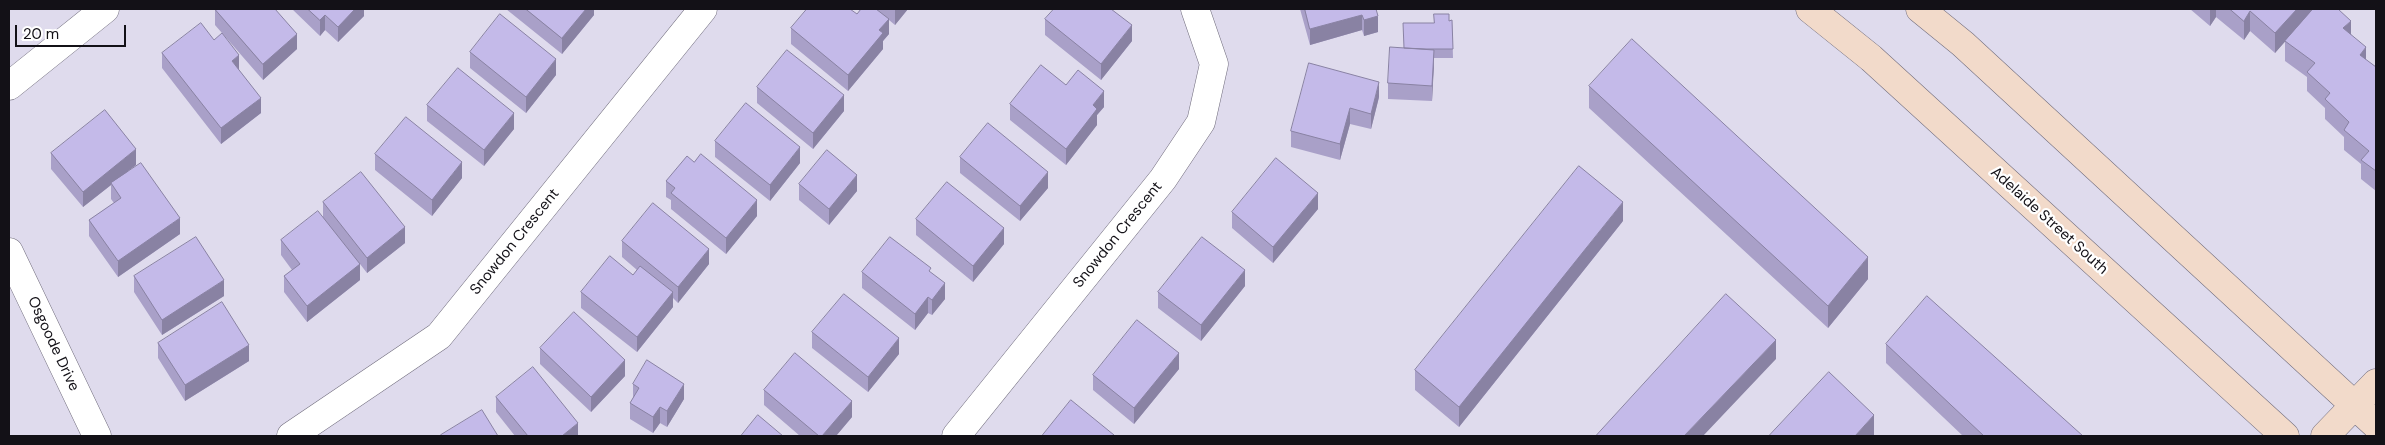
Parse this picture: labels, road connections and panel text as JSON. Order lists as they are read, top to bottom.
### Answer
{
  "streets": {
    "street": ["Adelaide Street South", "Snowdon Crescent", "Osgoode Drive"]
  },
  "scale_bar": "20 m"
}
